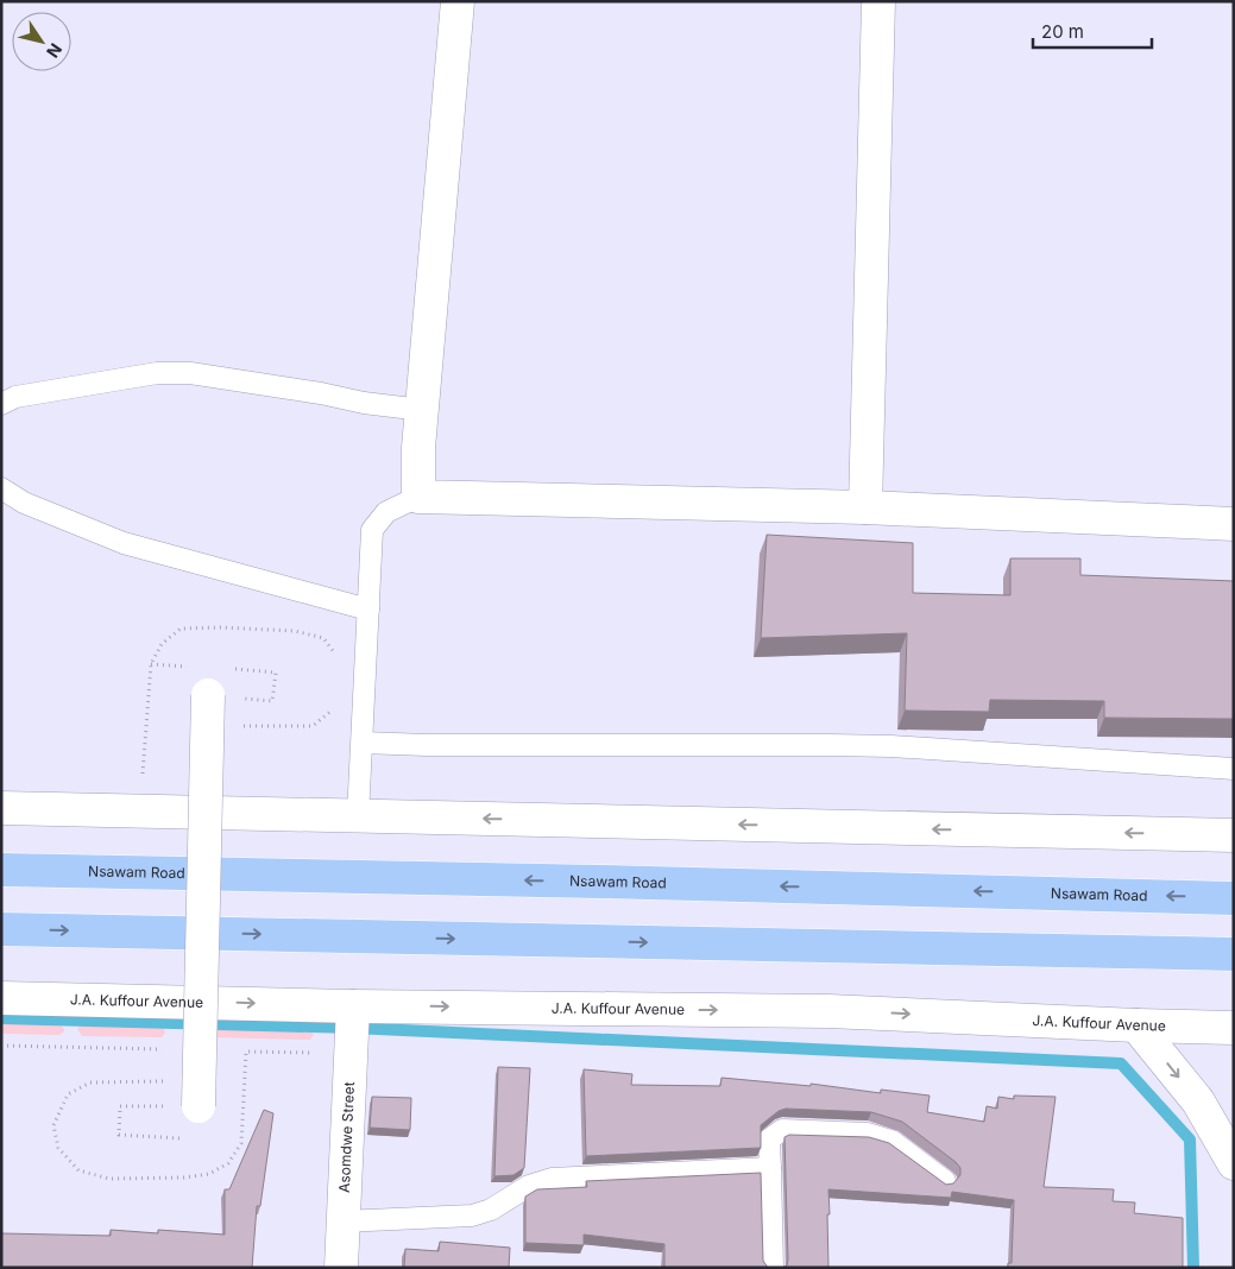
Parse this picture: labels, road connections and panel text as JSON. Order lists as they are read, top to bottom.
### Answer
{
  "streets": {
    "highway": ["Nsawam Road"],
    "street": ["J.A. Kuffour Avenue", "Asomdwe Street"]
  },
  "crossings": [
    ["J.A. Kuffour Avenue", "Asomdwe Street"]
  ],
  "scale_bar": "20 m",
  "north": "bottom right"
}
